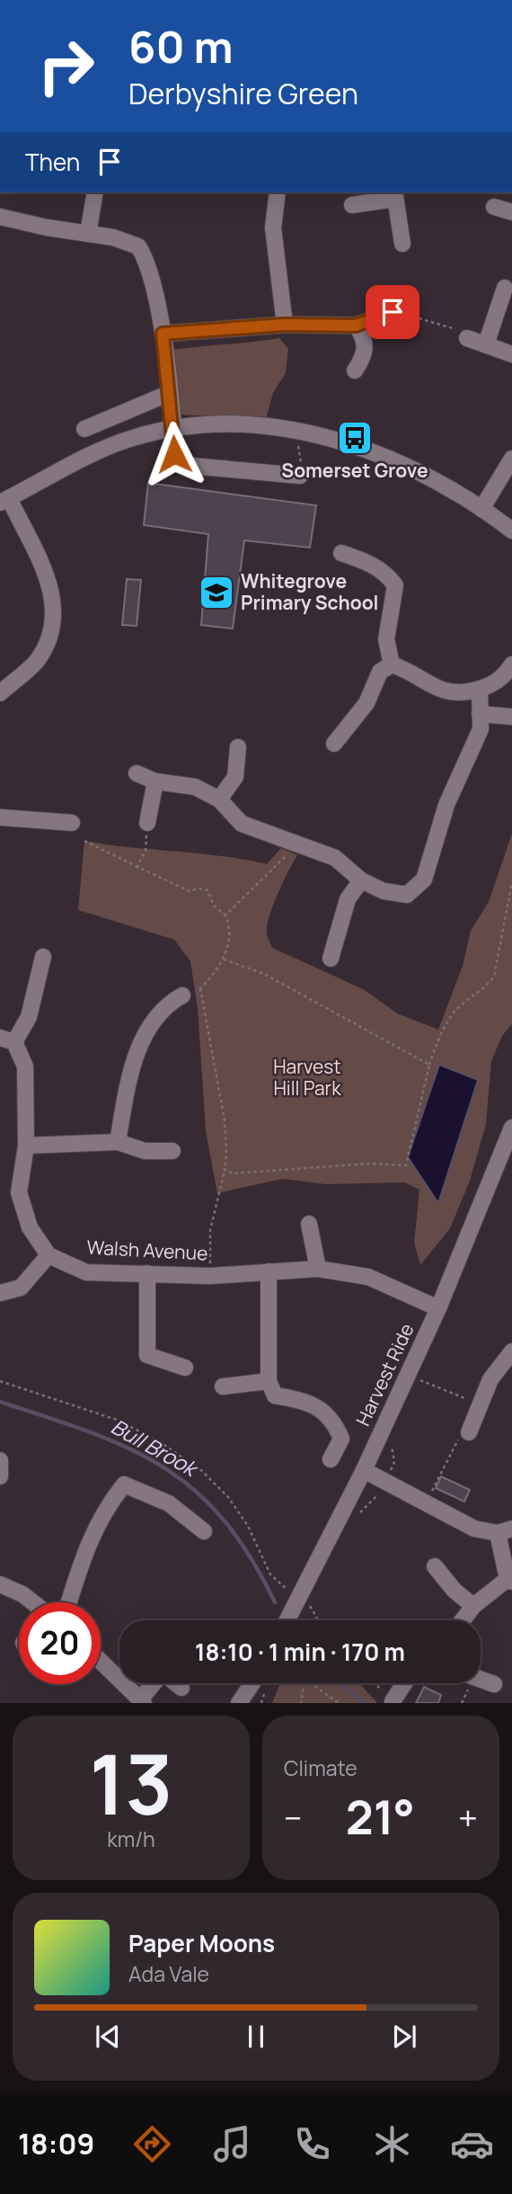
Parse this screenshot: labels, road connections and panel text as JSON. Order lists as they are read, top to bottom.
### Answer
{
  "streets": {
    "street": ["Walsh Avenue", "Harvest Ride"]
  },
  "crossings": [
    ["Walsh Avenue", "Harvest Ride"]
  ],
  "water": ["Bull Brook"],
  "parks": ["Harvest Hill Park"],
  "places": {
    "bus stop": ["Somerset Grove"],
    "school or university": ["Whitegrove Primary School"]
  },
  "page": {
    "turn": ["60 m", "Derbyshire Green"],
    "then": "Then",
    "limit": "20",
    "trip": "18:10 · 1 min · 170 m",
    "tile": [
      ["13", "km/h"],
      "Climate"
    ],
    "heat": ["−", "21°", "+"],
    "song": ["Paper Moons", "Ada Vale"],
    "tabs": "18:09"
  }
}
